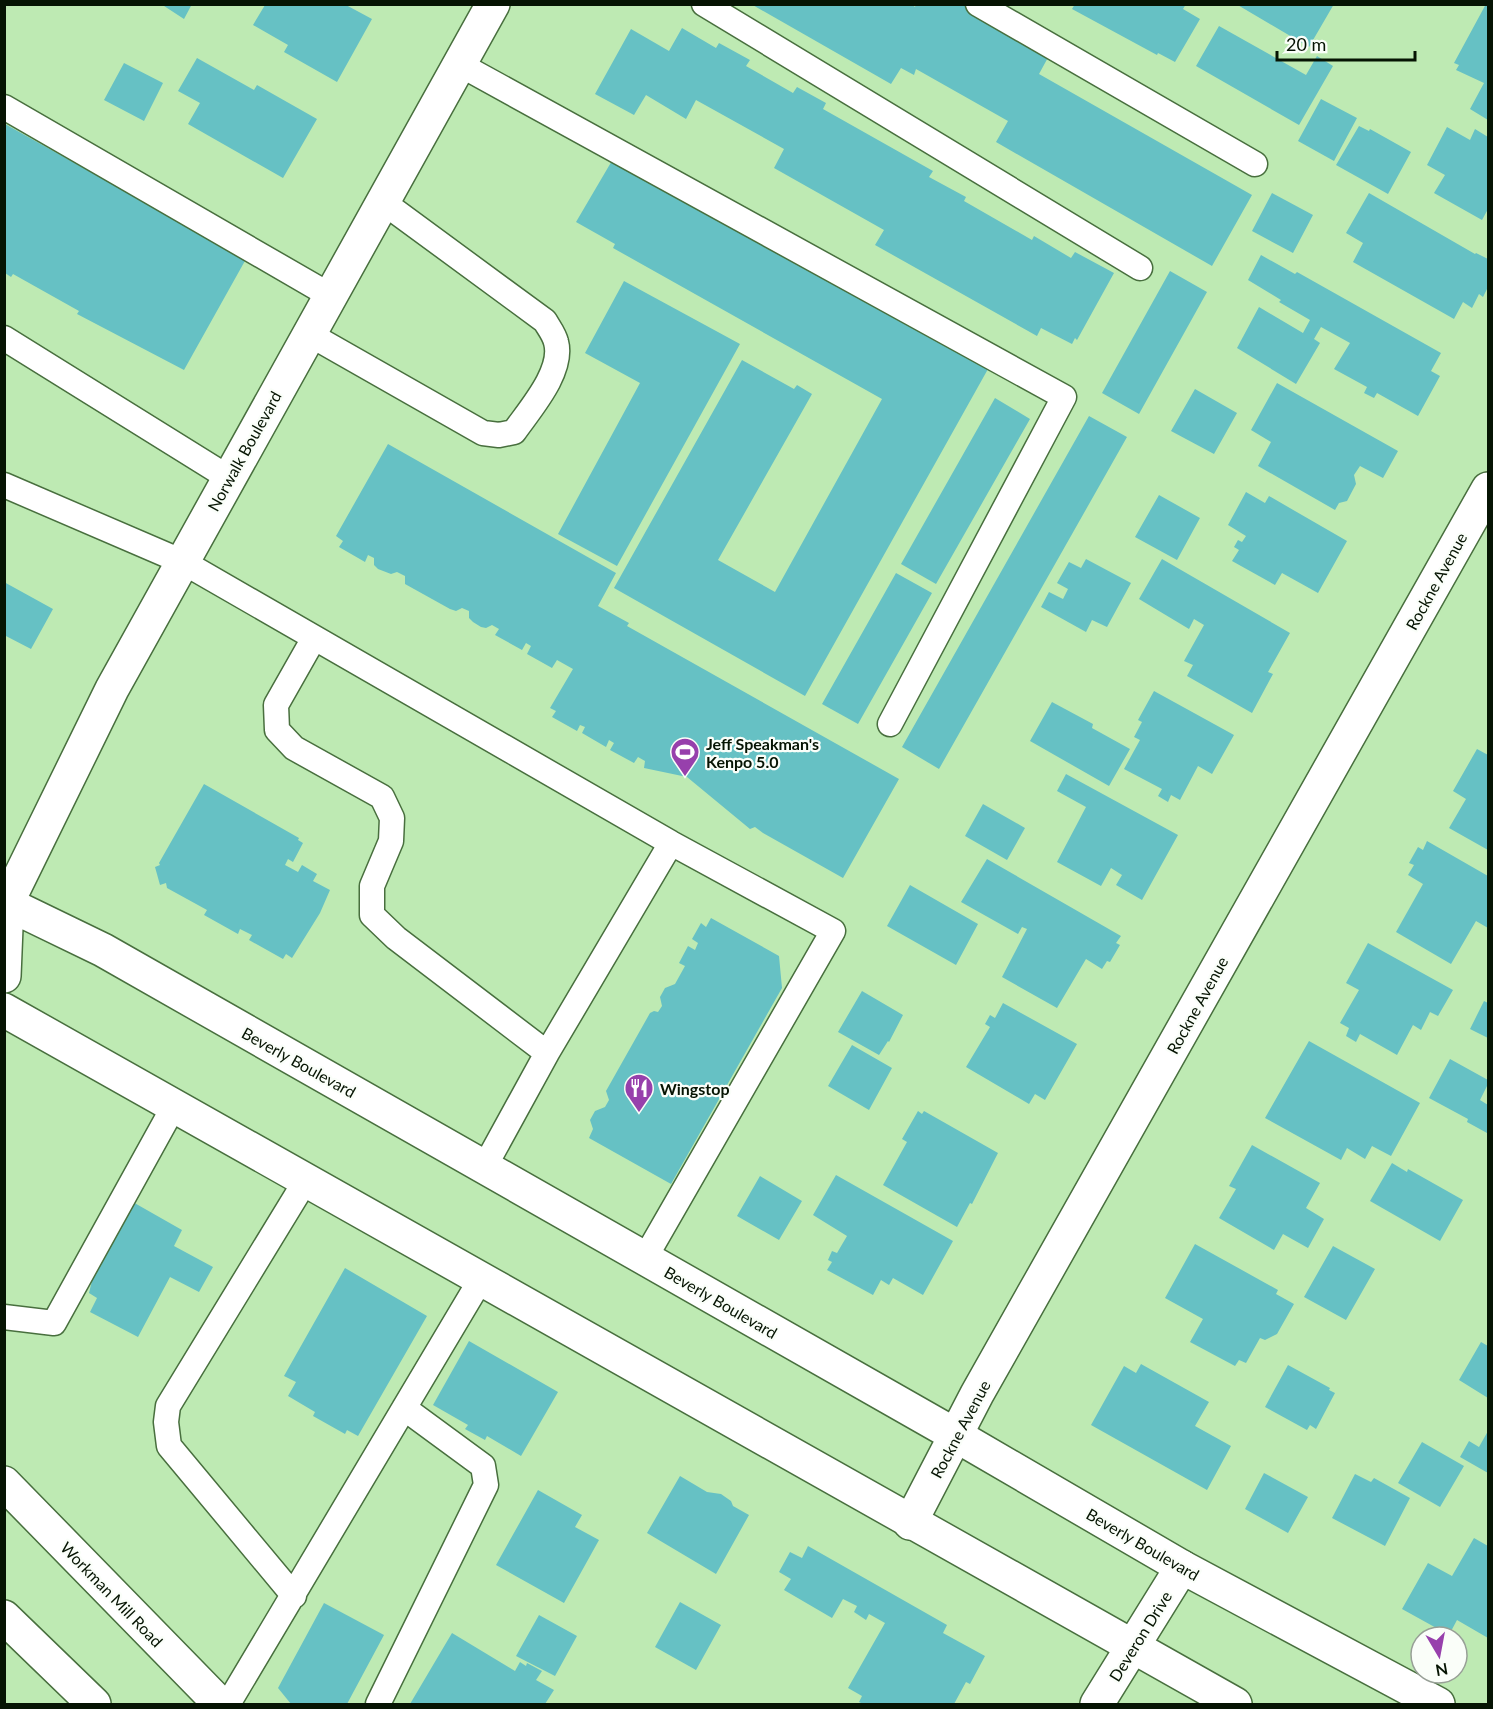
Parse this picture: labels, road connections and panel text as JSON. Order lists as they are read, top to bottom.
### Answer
{
  "streets": {
    "main road": [
      "Norwalk Boulevard",
      "Rockne Avenue",
      "Beverly Boulevard",
      "Workman Mill Road",
      "Deveron Drive"
    ]
  },
  "crossings": [
    ["Norwalk Boulevard", "Beverly Boulevard"],
    ["Rockne Avenue", "Beverly Boulevard"],
    ["Beverly Boulevard", "Deveron Drive"]
  ],
  "places": {
    "sports": ["Jeff Speakman's Kenpo 5.0"],
    "restaurant": ["Wingstop"]
  },
  "scale_bar": "20 m",
  "north": "bottom"
}
